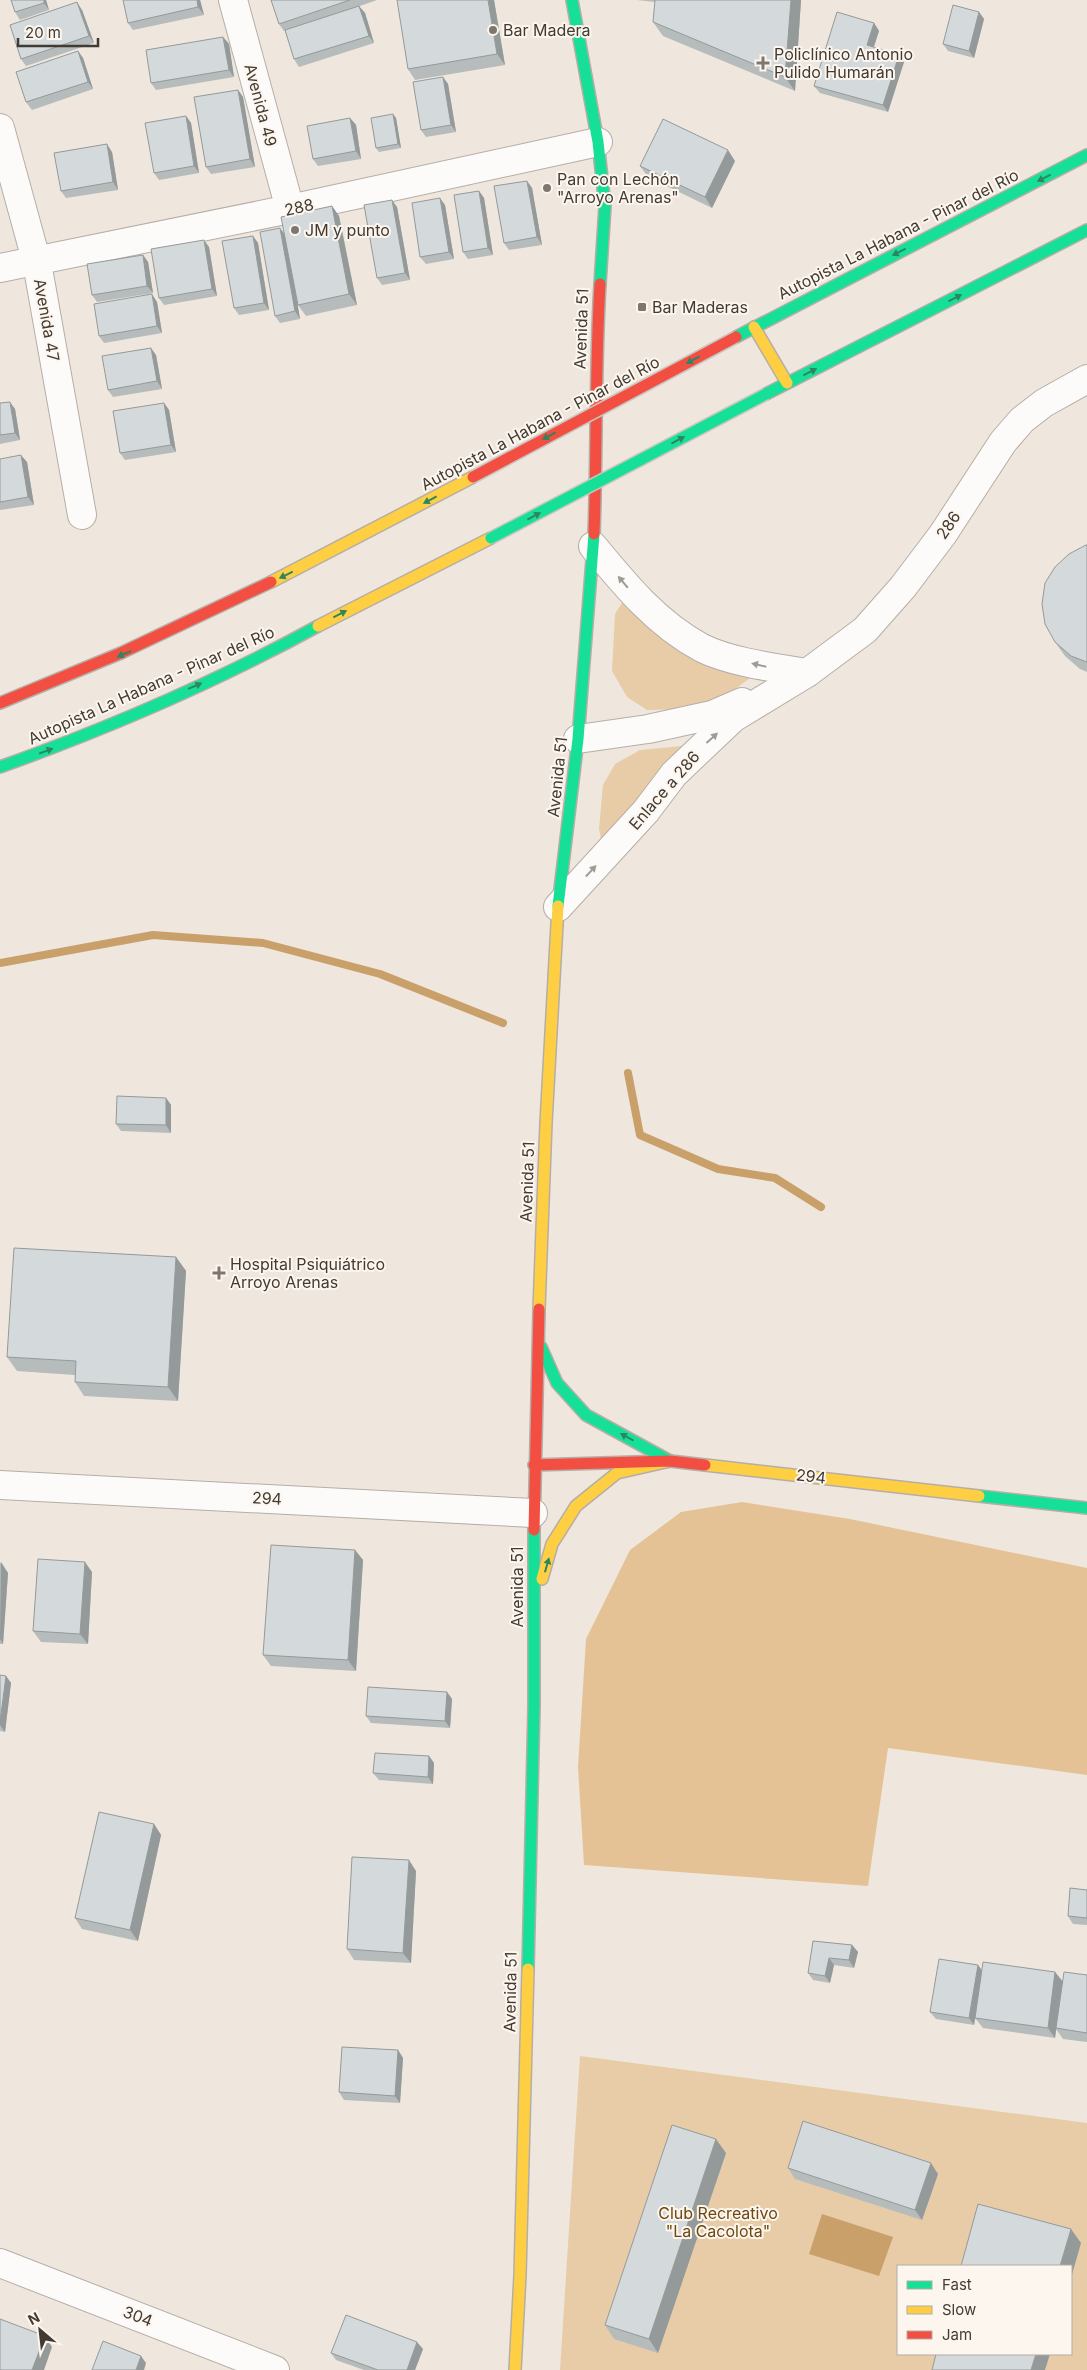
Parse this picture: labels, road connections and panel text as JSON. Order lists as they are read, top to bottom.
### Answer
{
  "streets": {
    "main road": ["Autopista La Habana - Pinar del Río", "Avenida 51", "294"],
    "street": [
      "Avenida 49",
      "288",
      "Avenida 47",
      "286",
      "Enlace a 286",
      "304"
    ]
  },
  "crossings": [
    ["Avenida 49", "288"],
    ["288", "Avenida 47"],
    ["288", "Avenida 51"],
    ["Avenida 51", "Enlace a 286"],
    ["Avenida 51", "294"],
    ["286", "Enlace a 286"]
  ],
  "one_way": ["Enlace a 286"],
  "parks": ["Club Recreativo \"La Cacolota\""],
  "places": {
    "other": ["Bar Madera", "Pan con Lechón \"Arroyo Arenas\"", "JM y punto"],
    "health": ["Policlínico Antonio Pulido Humarán", "Hospital Psiquiátrico Arroyo Arenas"],
    "transit": ["Bar Maderas"]
  },
  "legend": ["Fast", "Slow", "Jam"],
  "scale_bar": "20 m",
  "north": "top left"
}
